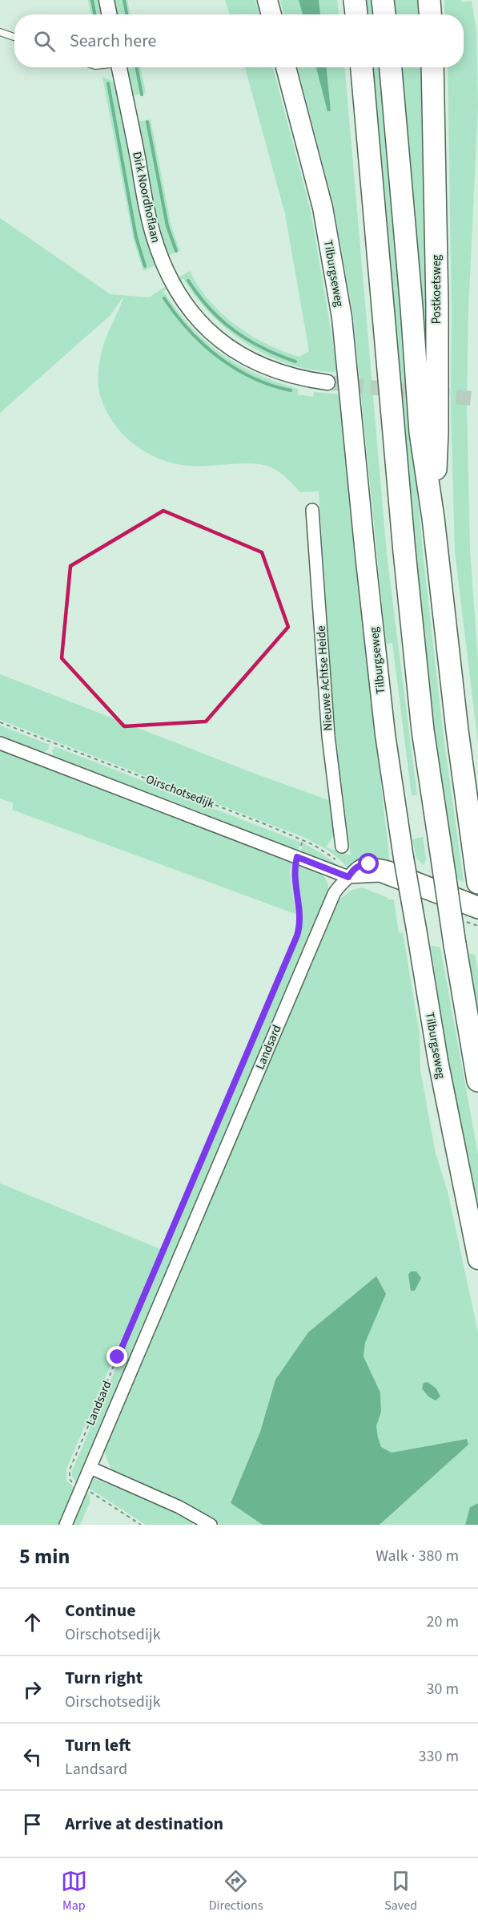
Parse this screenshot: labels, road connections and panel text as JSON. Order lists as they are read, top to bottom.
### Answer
{
  "streets": {
    "highway": ["Tilburgseweg", "Postkoetsweg"],
    "street": [
      "Dirk Noordhoflaan",
      "Nieuwe Achtse Heide",
      "Oirschotsedijk",
      "Landsard"
    ]
  },
  "crossings": [
    ["Oirschotsedijk", "Landsard"]
  ],
  "page": {
    "search": "Search here",
    "heading": ["5 min", "Walk · 380 m"],
    "list": [
      ["Continue", "Oirschotsedijk", "20 m"],
      ["Turn right", "Oirschotsedijk", "30 m"],
      ["Turn left", "Landsard", "330 m"],
      "Arrive at destination"
    ],
    "nav": ["Map", "Directions", "Saved"]
  }
}
